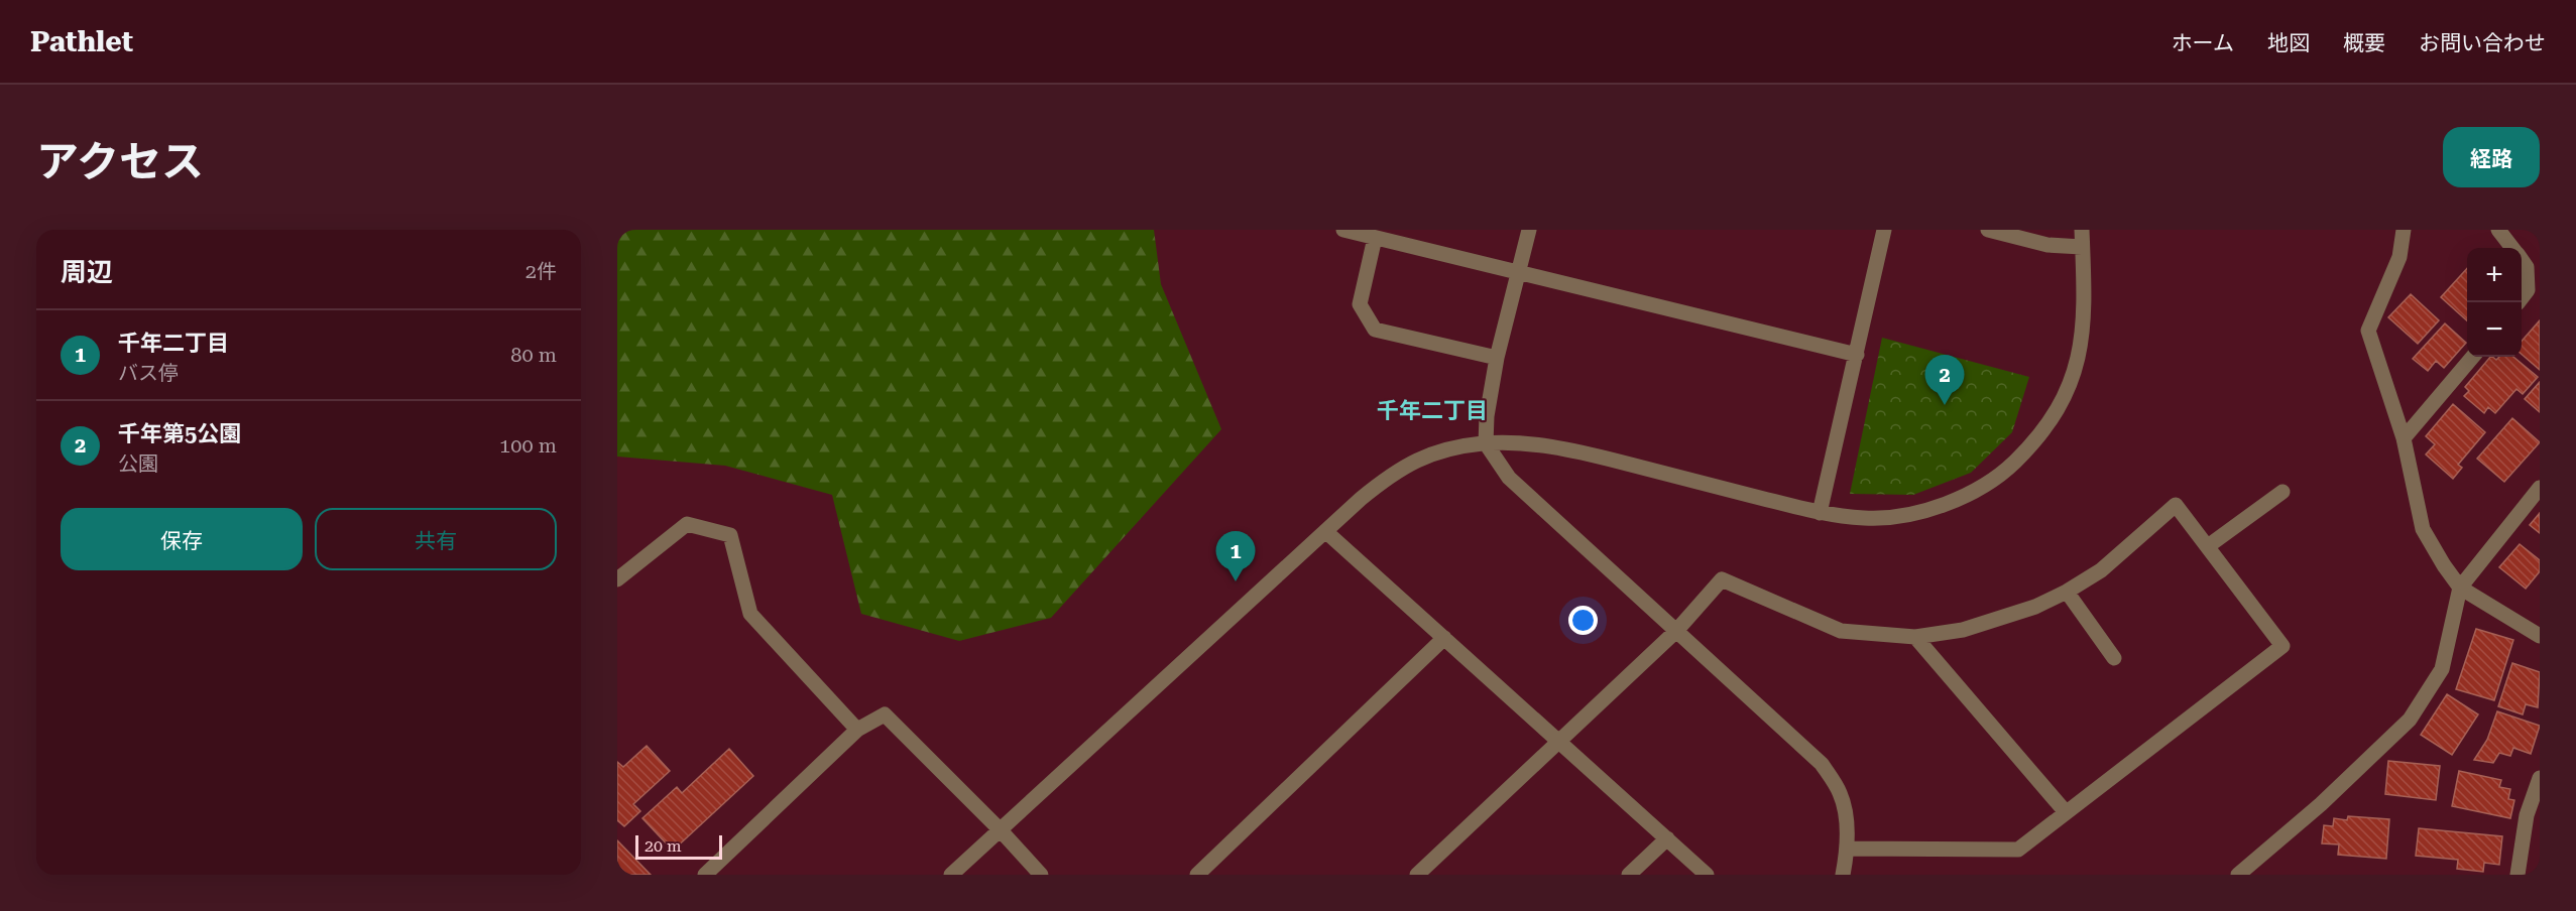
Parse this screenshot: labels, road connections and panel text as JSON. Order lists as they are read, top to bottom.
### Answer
{
  "districts": ["千年二丁目"],
  "scale_bar": "20 m",
  "page": {
    "header": "Pathlet",
    "nav": [
      "ホーム",
      "地図",
      "概要",
      "お問い合わせ"
    ],
    "title": "アクセス",
    "buttons": [
      "経路",
      ["保存", "共有"]
    ],
    "heading": ["周辺", "2件"],
    "map_buttons": ["+", "−"],
    "list": [
      {
        "mark": "1",
        "name": "千年二丁目",
        "note": "バス停",
        "value": "80 m"
      },
      {
        "mark": "2",
        "name": "千年第5公園",
        "note": "公園",
        "value": "100 m"
      }
    ],
    "pins": ["2", "1"],
    "scale": "20 m"
  }
}
